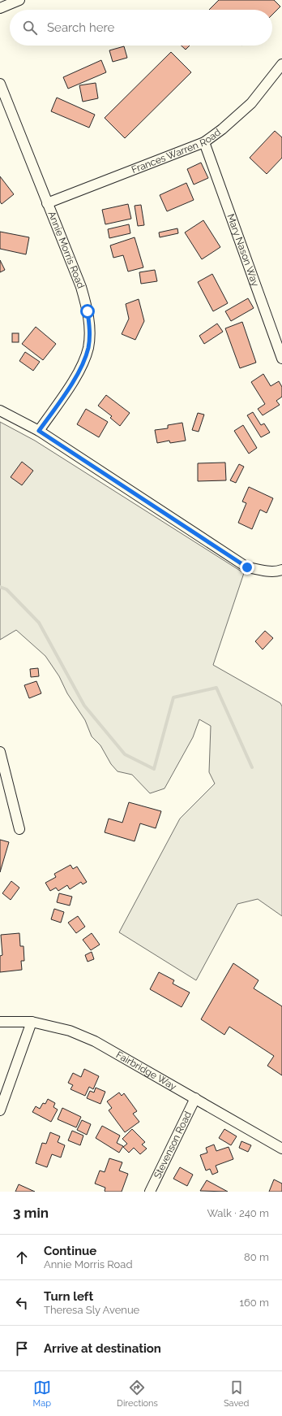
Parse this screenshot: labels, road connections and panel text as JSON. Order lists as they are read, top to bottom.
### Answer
{
  "streets": {
    "street": [
      "Frances Warren Road",
      "Annie Morris Road",
      "Mary Nason Way",
      "Fairbridge Way",
      "Stevenson Road"
    ]
  },
  "crossings": [
    ["Frances Warren Road", "Annie Morris Road"],
    ["Frances Warren Road", "Mary Nason Way"],
    ["Fairbridge Way", "Stevenson Road"]
  ],
  "page": {
    "search": "Search here",
    "heading": ["3 min", "Walk · 240 m"],
    "list": [
      ["Continue", "Annie Morris Road", "80 m"],
      ["Turn left", "Theresa Sly Avenue", "160 m"],
      "Arrive at destination"
    ],
    "nav": ["Map", "Directions", "Saved"]
  }
}
